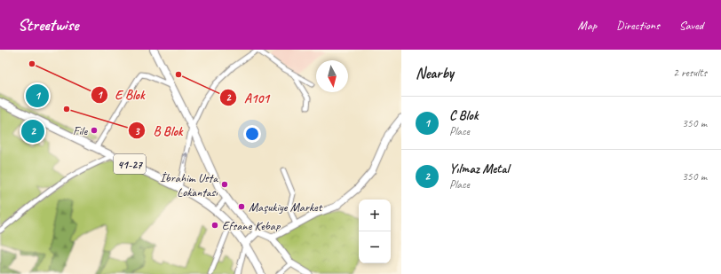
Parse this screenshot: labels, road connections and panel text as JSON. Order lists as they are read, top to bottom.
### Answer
{
  "streets": {
    "main road": ["41-27"]
  },
  "places": [
    "E Blok",
    "A101",
    "B Blok",
    "File",
    "İbrahim Usta Lokantası",
    "Maşukiye Market",
    "Efsane Kebap"
  ],
  "north": "bottom",
  "page": {
    "header": "Streetwise",
    "nav": ["Map", "Directions", "Saved"],
    "heading": ["Nearby", "2 results"],
    "pins": ["1", "2"],
    "list": [
      {
        "mark": "1",
        "name": "C Blok",
        "note": "Place",
        "value": "350 m"
      },
      {
        "mark": "2",
        "name": "Yılmaz Metal",
        "note": "Place",
        "value": "350 m"
      }
    ],
    "map_buttons": ["+", "−"]
  }
}
